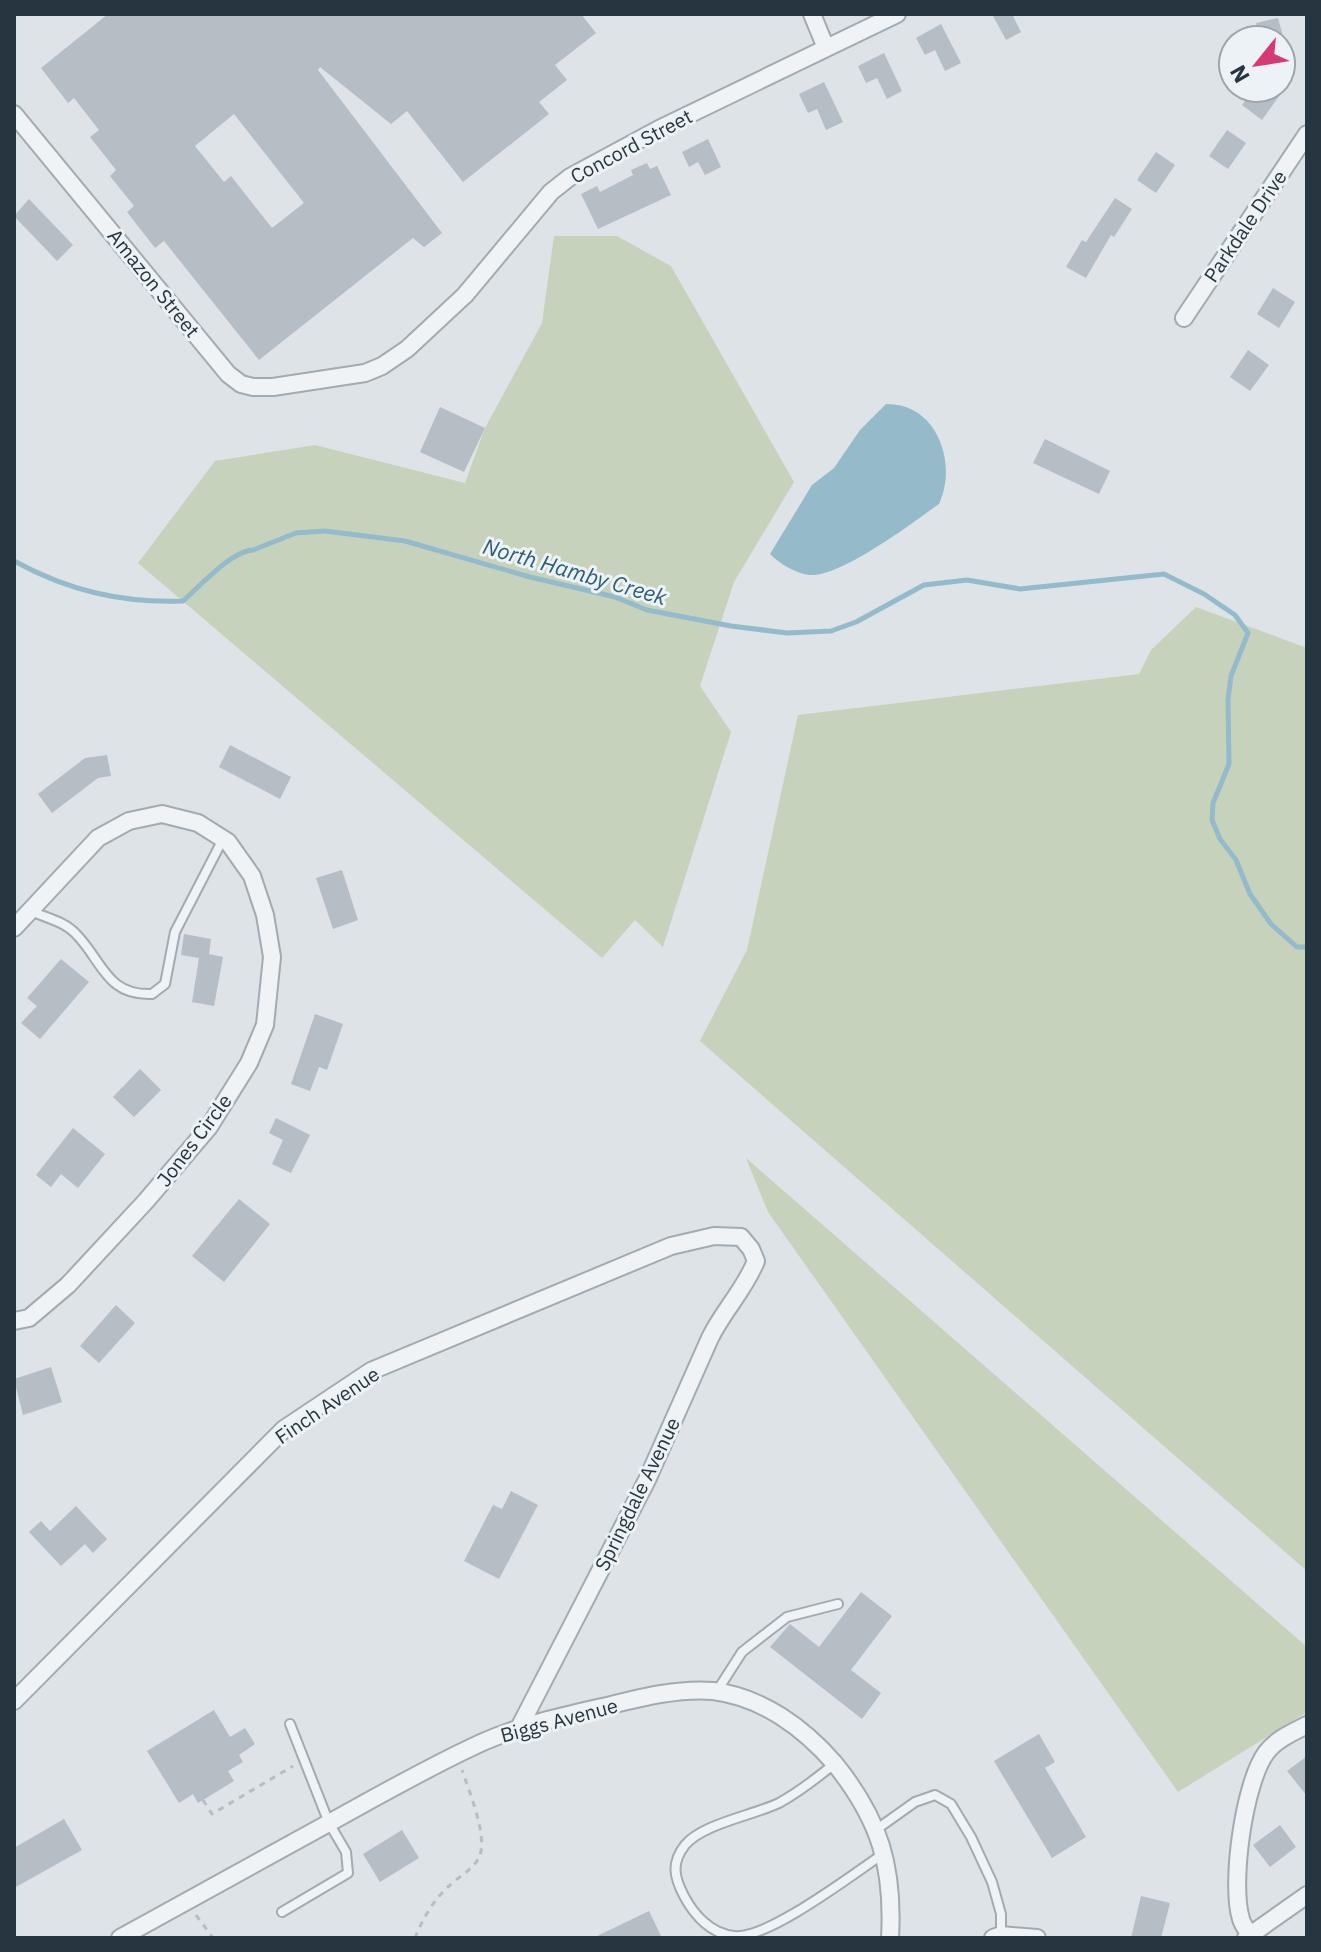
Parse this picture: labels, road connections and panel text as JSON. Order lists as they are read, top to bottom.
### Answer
{
  "streets": {
    "street": [
      "Concord Street",
      "Parkdale Drive",
      "Amazon Street",
      "Jones Circle",
      "Finch Avenue",
      "Springdale Avenue",
      "Biggs Avenue"
    ]
  },
  "crossings": [
    ["Concord Street", "Amazon Street"],
    ["Finch Avenue", "Springdale Avenue"],
    ["Springdale Avenue", "Biggs Avenue"]
  ],
  "water": ["North Hamby Creek"],
  "north": "bottom left"
}
